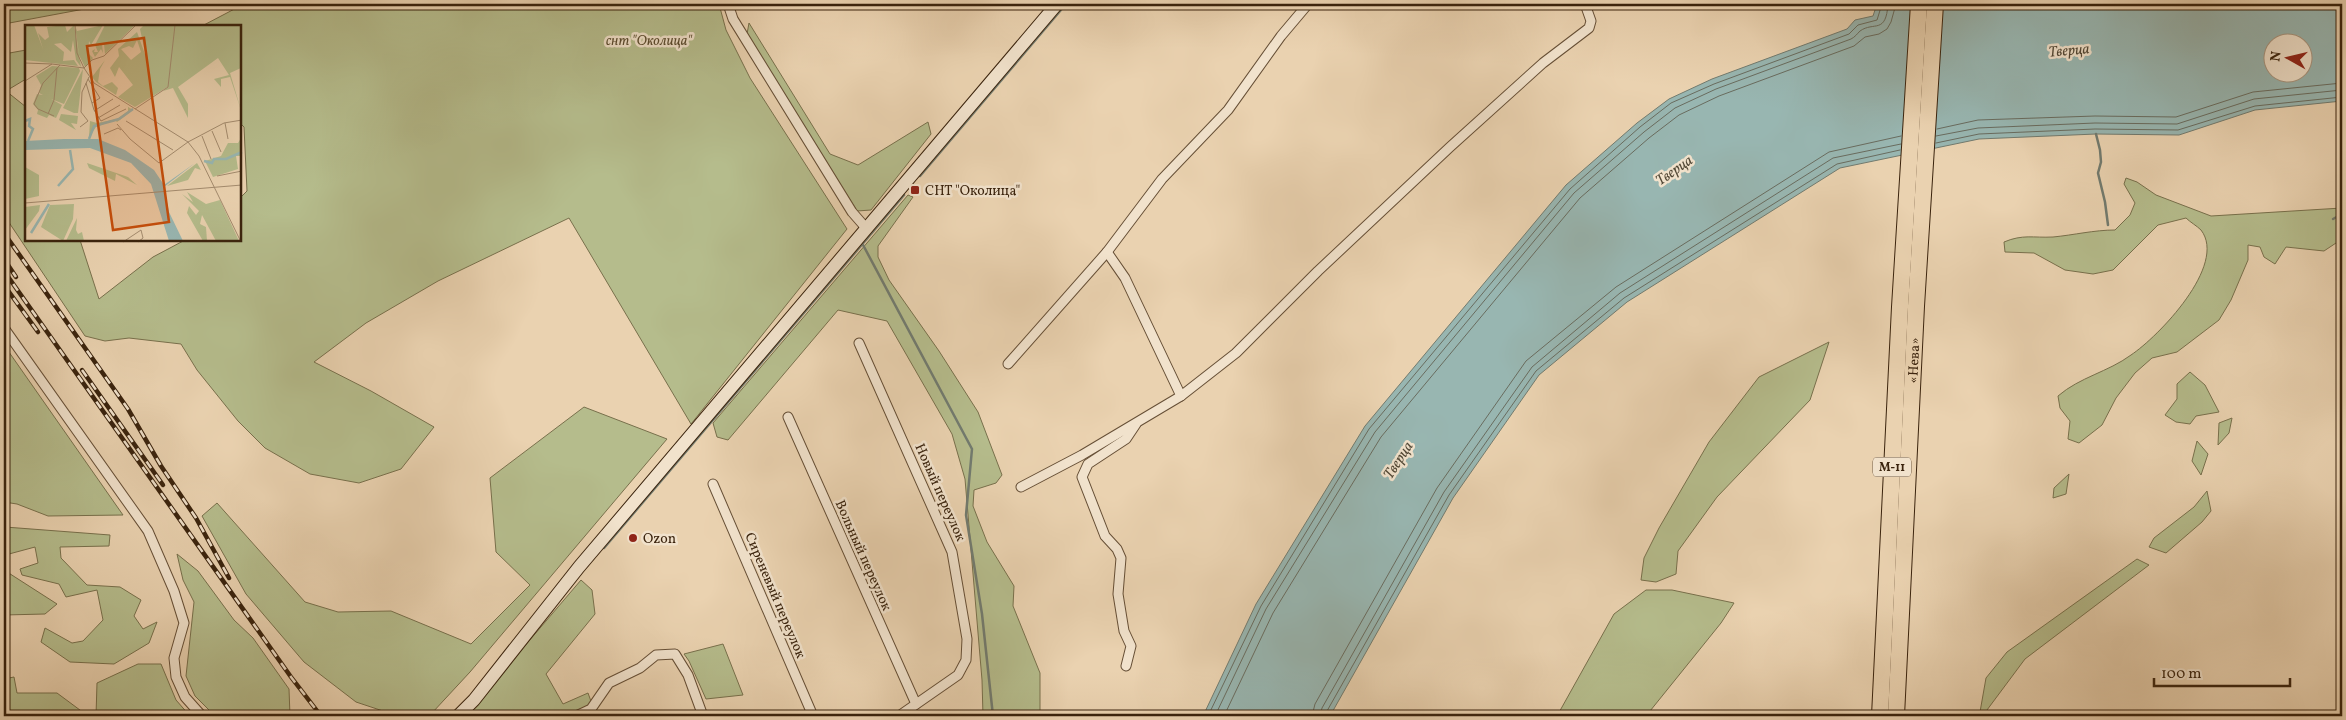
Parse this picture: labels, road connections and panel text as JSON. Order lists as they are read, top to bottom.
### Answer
{
  "streets": {
    "highway": ["«Нева»", "М-11"],
    "street": ["Новый переулок", "Вольный переулок", "Сиреневый переулок"]
  },
  "crossings": [
    ["Новый переулок", "Вольный переулок"]
  ],
  "water": ["Тверца"],
  "parks": ["снт \"Околица\""],
  "places": {
    "transit": ["СНТ \"Околица\""],
    "other": ["Ozon"]
  },
  "scale_bar": "100 m",
  "north": "left"
}
